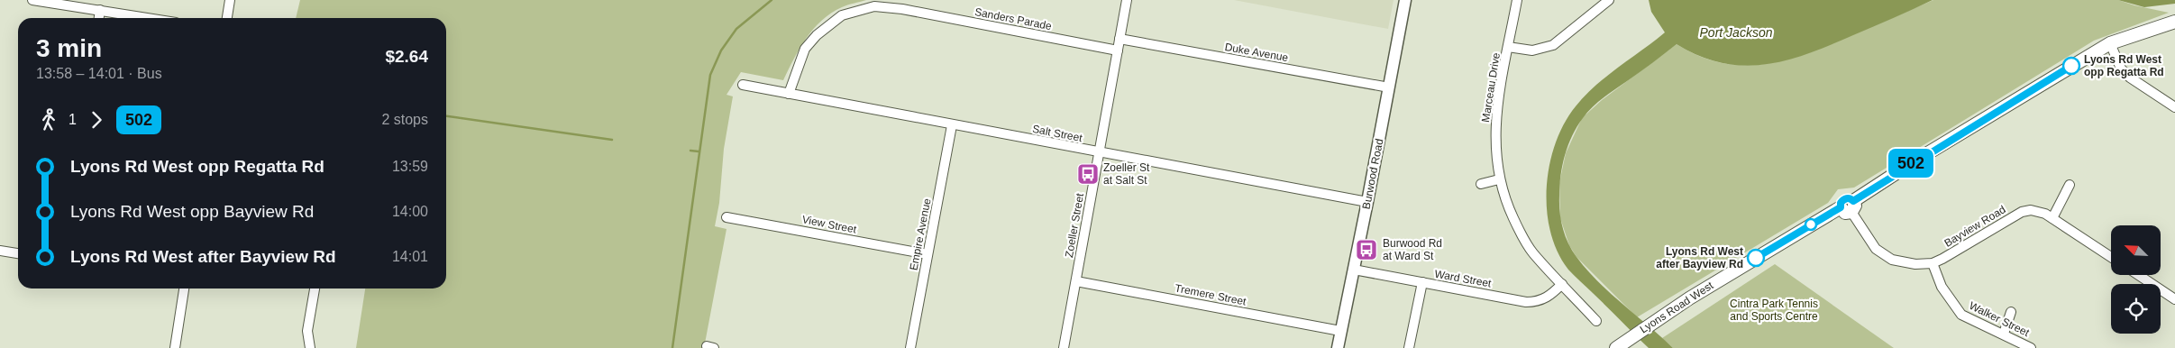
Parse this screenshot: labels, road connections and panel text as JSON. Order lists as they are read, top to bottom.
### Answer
{
  "streets": {
    "main road": ["Lyons Road West"],
    "street": [
      "Sanders Parade",
      "Duke Avenue",
      "Marceau Drive",
      "Salt Street",
      "Burwood Road",
      "View Street",
      "Zoeller Street",
      "Bayview Road",
      "Empire Avenue",
      "Ward Street",
      "Tremere Street",
      "Walker Street"
    ]
  },
  "crossings": [
    ["Sanders Parade", "Salt Street"],
    ["Sanders Parade", "Zoeller Street"],
    ["Duke Avenue", "Burwood Road"],
    ["Duke Avenue", "Zoeller Street"],
    ["Marceau Drive", "Ward Street"],
    ["Salt Street", "Burwood Road"],
    ["Salt Street", "Zoeller Street"],
    ["Salt Street", "Empire Avenue"],
    ["Burwood Road", "Ward Street"],
    ["Burwood Road", "Tremere Street"],
    ["View Street", "Empire Avenue"],
    ["Zoeller Street", "Tremere Street"],
    ["Bayview Road", "Lyons Road West"],
    ["Bayview Road", "Walker Street"]
  ],
  "water": ["Port Jackson"],
  "parks": ["Cintra Park Tennis and Sports Centre"],
  "places": {
    "other": ["Lyons Rd West opp Regatta Rd", "Lyons Rd West after Bayview Rd"],
    "bus stop": ["Zoeller St at Salt St", "Burwood Rd at Ward St"]
  },
  "lines": ["bus line 502"],
  "north": "top left",
  "page": {
    "on_map": "502",
    "heading": ["3 min", "13:58 – 14:01 · Bus", "$2.64"],
    "legs": ["1", "502", "2 stops"],
    "list": [
      {
        "name": "Lyons Rd West opp Regatta Rd",
        "value": "13:59"
      },
      {
        "name": "Lyons Rd West opp Bayview Rd",
        "value": "14:00"
      },
      {
        "name": "Lyons Rd West after Bayview Rd",
        "value": "14:01"
      }
    ]
  }
}
